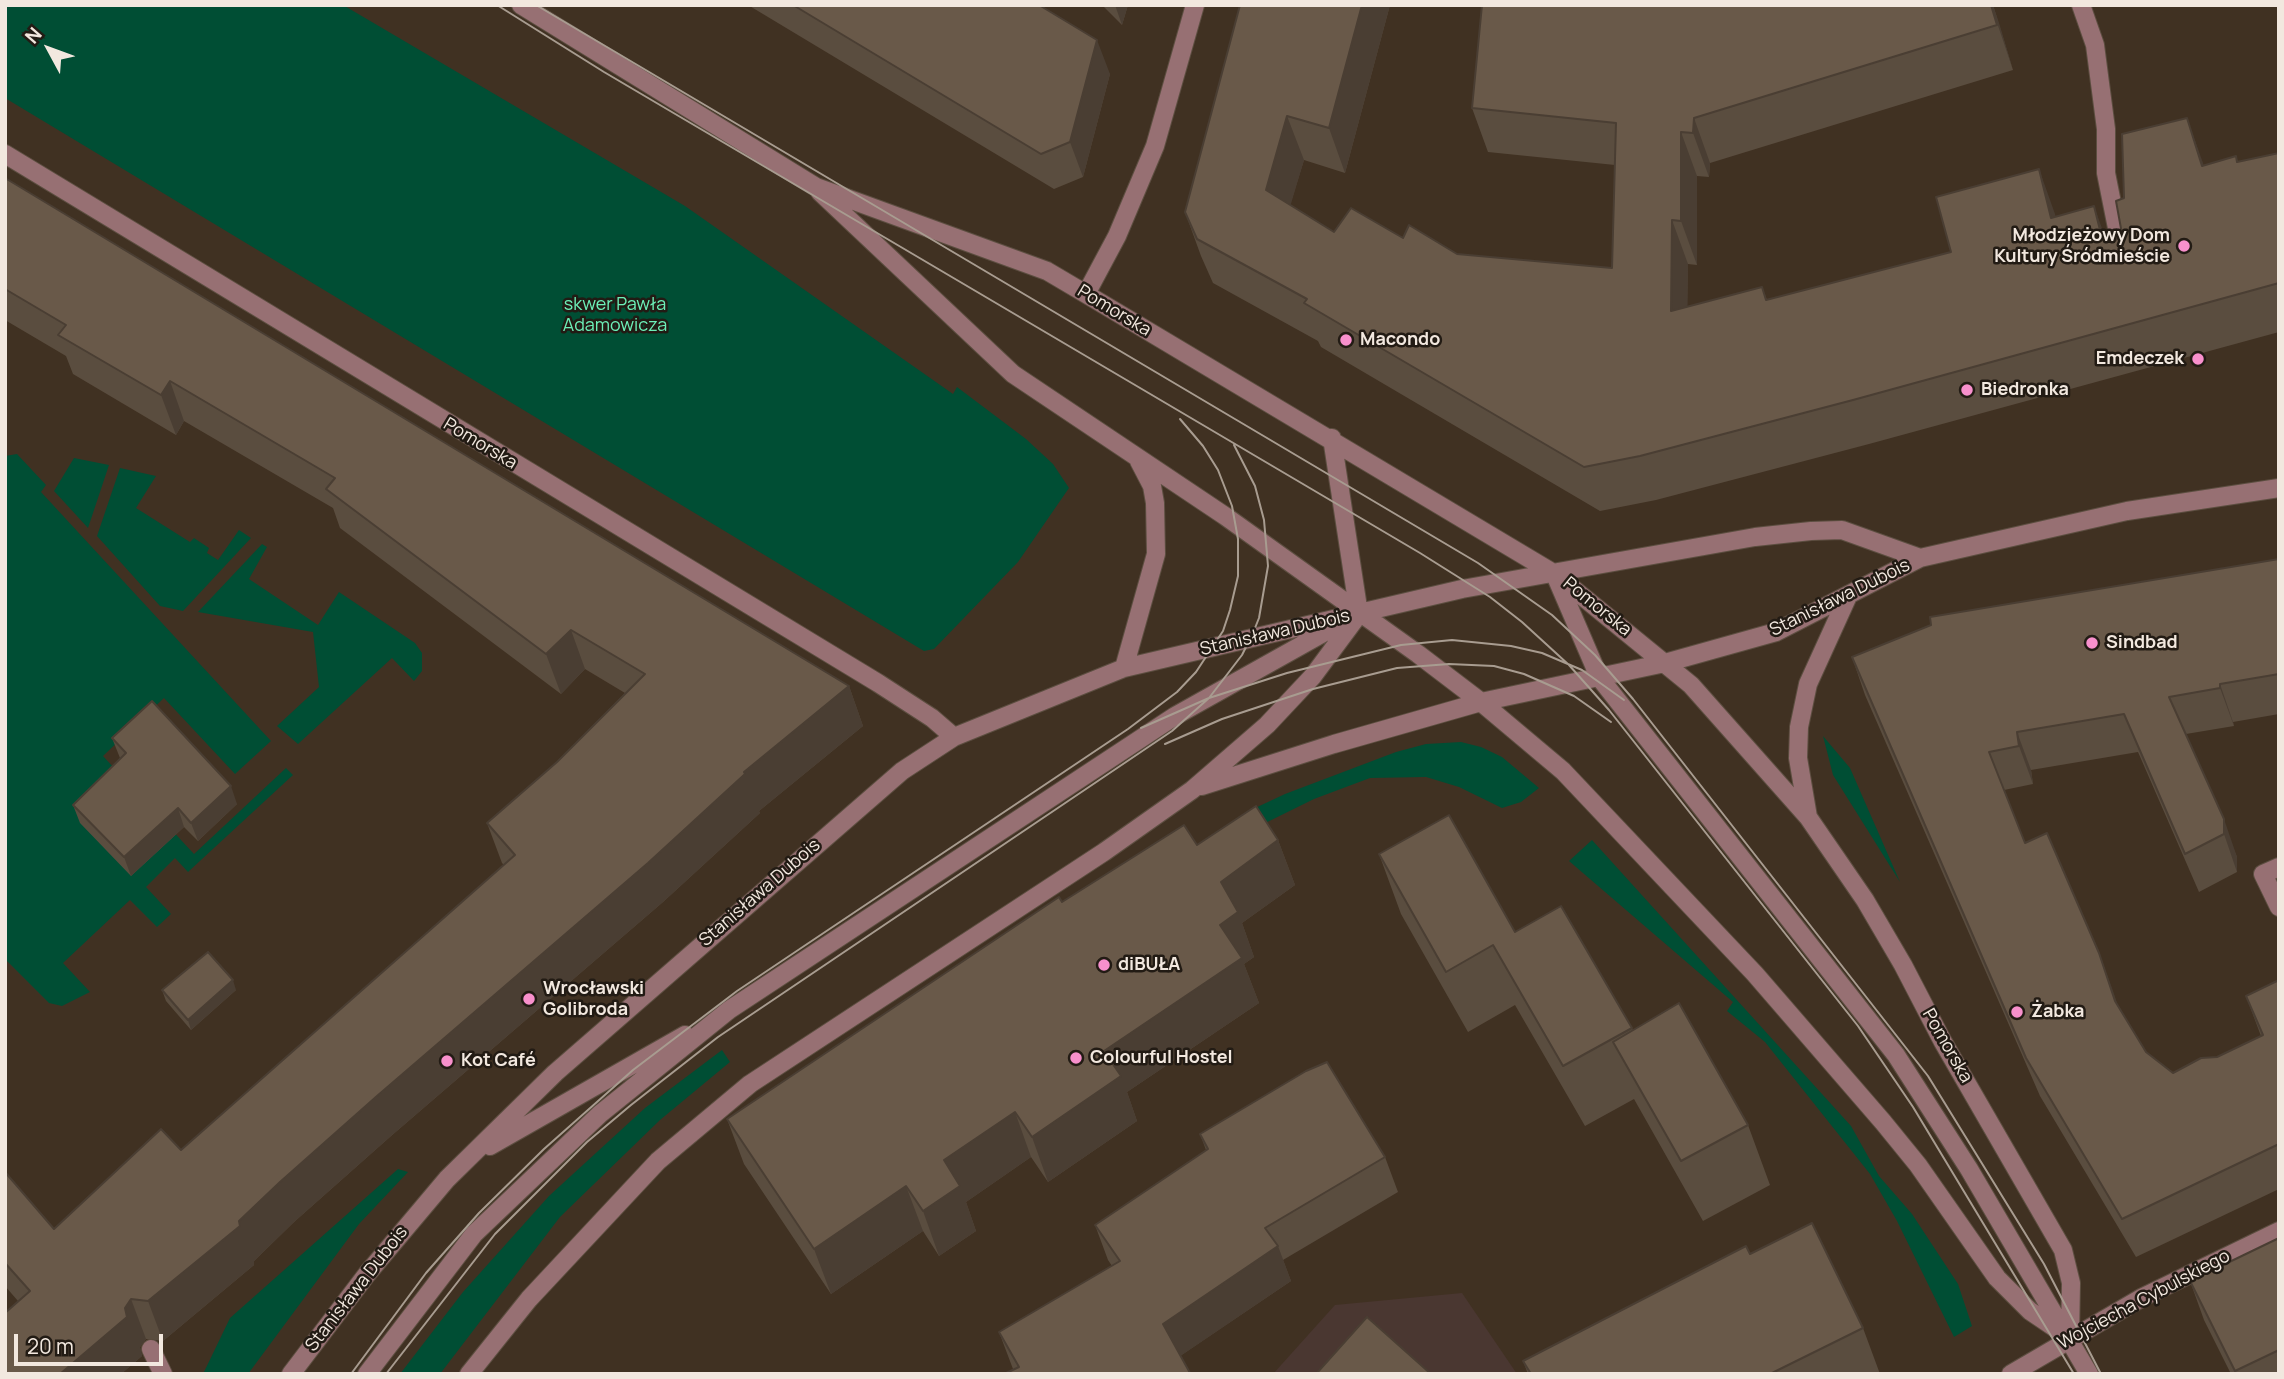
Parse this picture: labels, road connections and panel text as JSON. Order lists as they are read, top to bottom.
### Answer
{
  "streets": {
    "street": ["Pomorska", "Stanisława Dubois", "Wojciecha Cybulskiego"]
  },
  "crossings": [
    ["Pomorska", "Stanisława Dubois"],
    ["Pomorska", "Wojciecha Cybulskiego"]
  ],
  "parks": ["skwer Pawła Adamowicza"],
  "places": [
    "Młodzieżowy Dom Kultury Śródmieście",
    "Macondo",
    "Emdeczek",
    "Biedronka",
    "Sindbad",
    "diBUŁA",
    "Wrocławski Golibroda",
    "Żabka",
    "Colourful Hostel",
    "Kot Café"
  ],
  "scale_bar": "20 m",
  "north": "top left"
}
